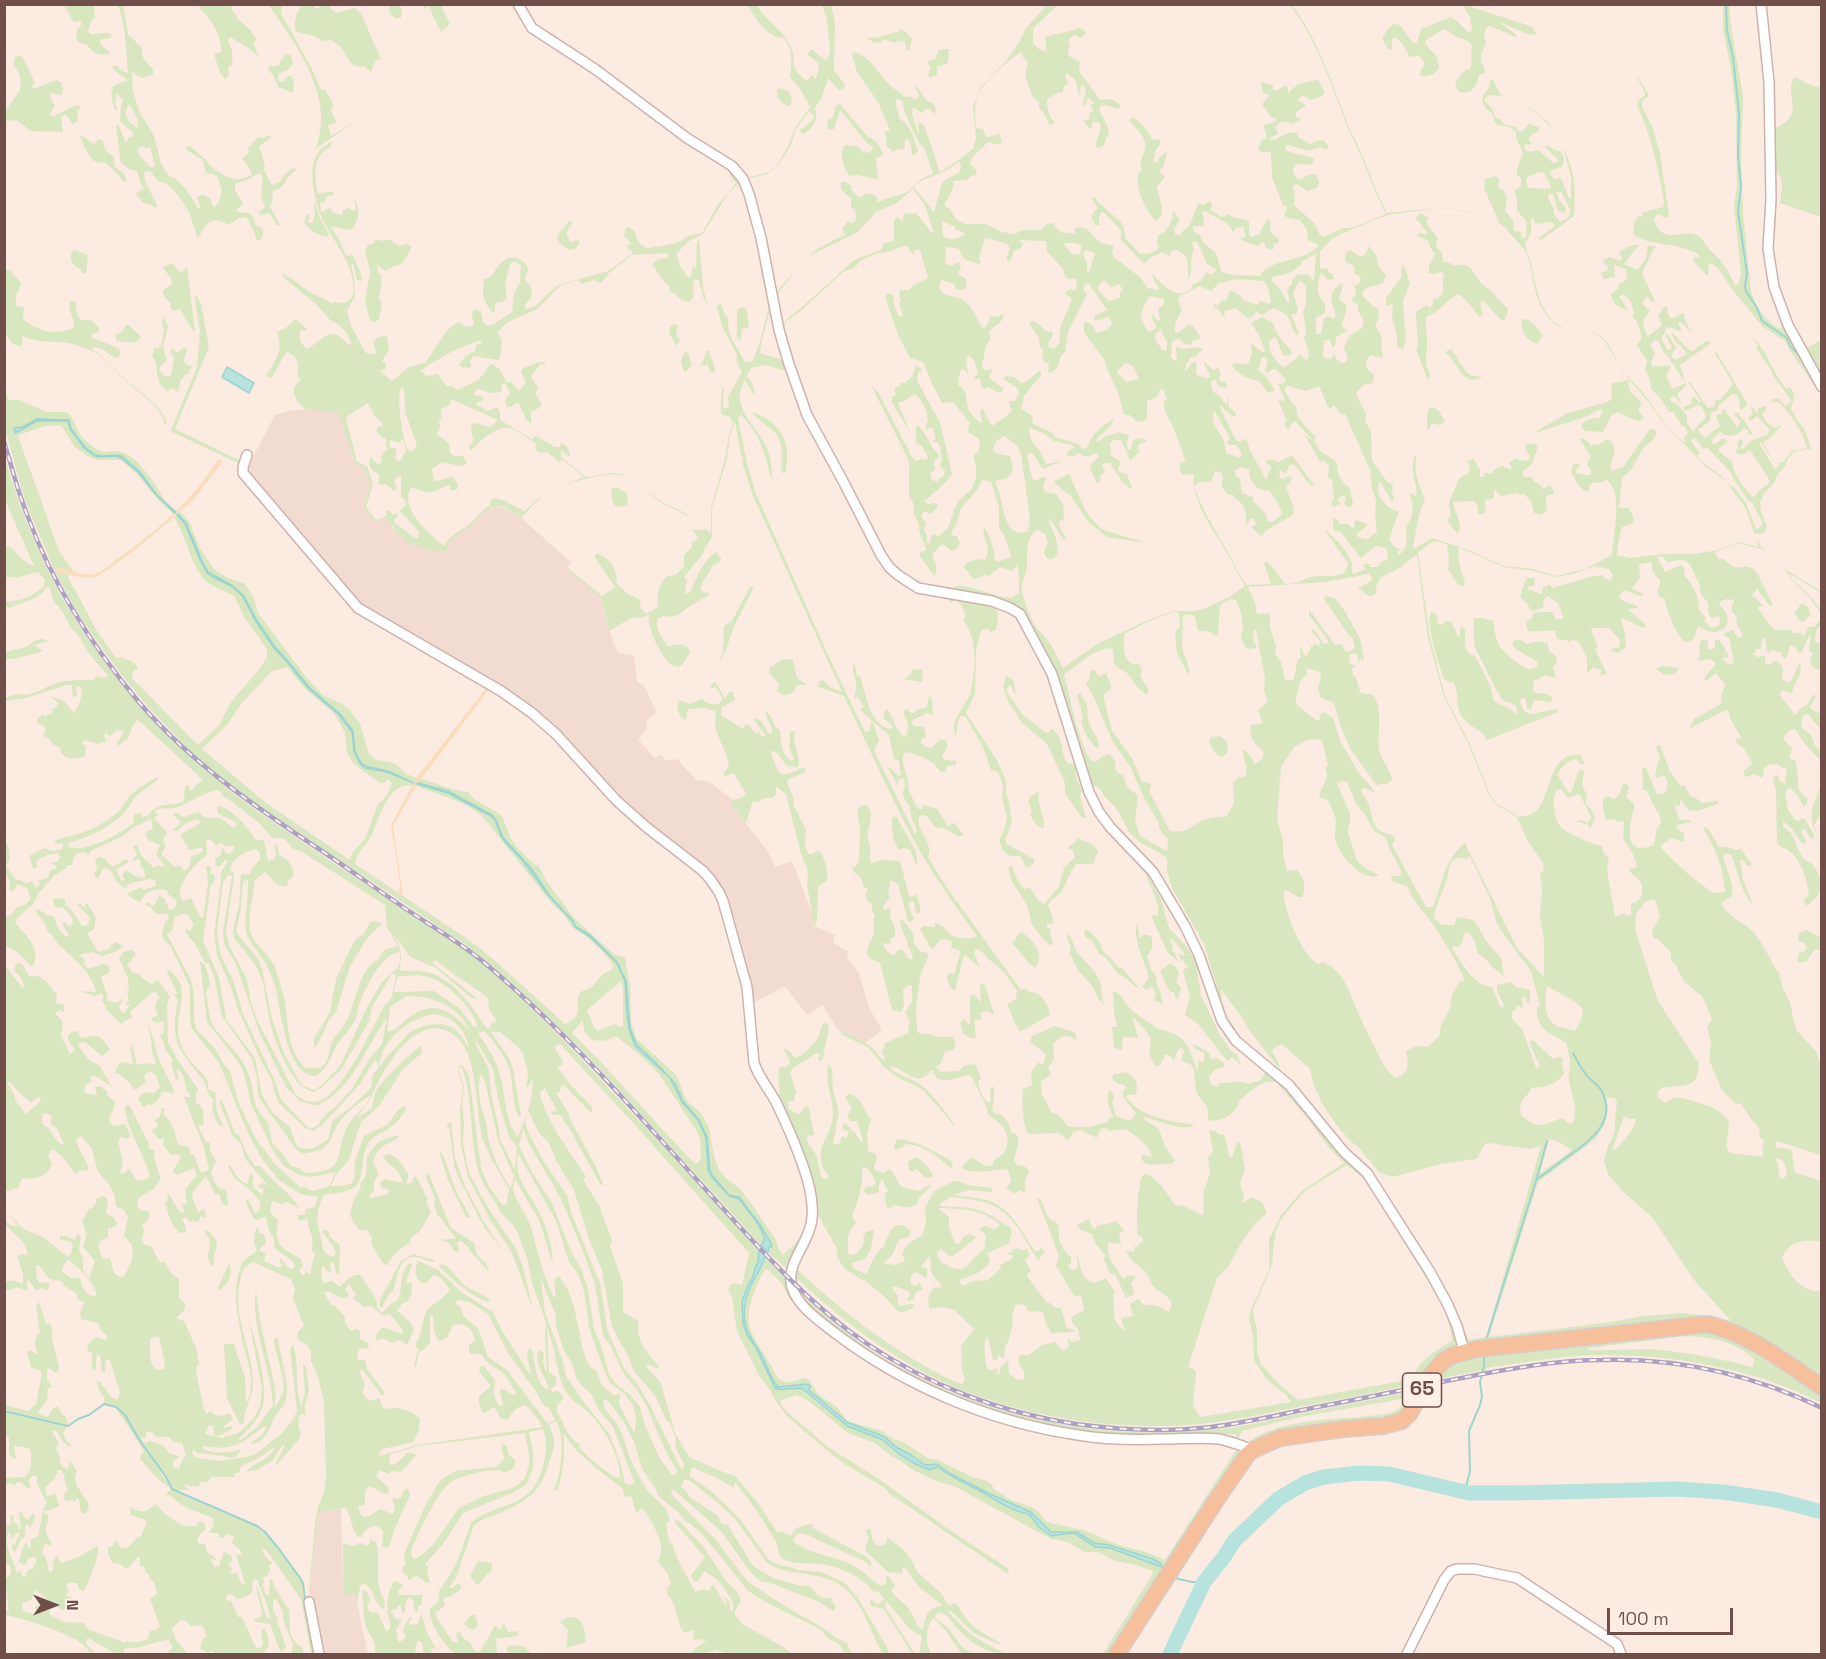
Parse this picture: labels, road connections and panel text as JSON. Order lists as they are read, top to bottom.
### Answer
{
  "streets": {
    "main road": ["65"]
  },
  "scale_bar": "100 m",
  "north": "right"
}
